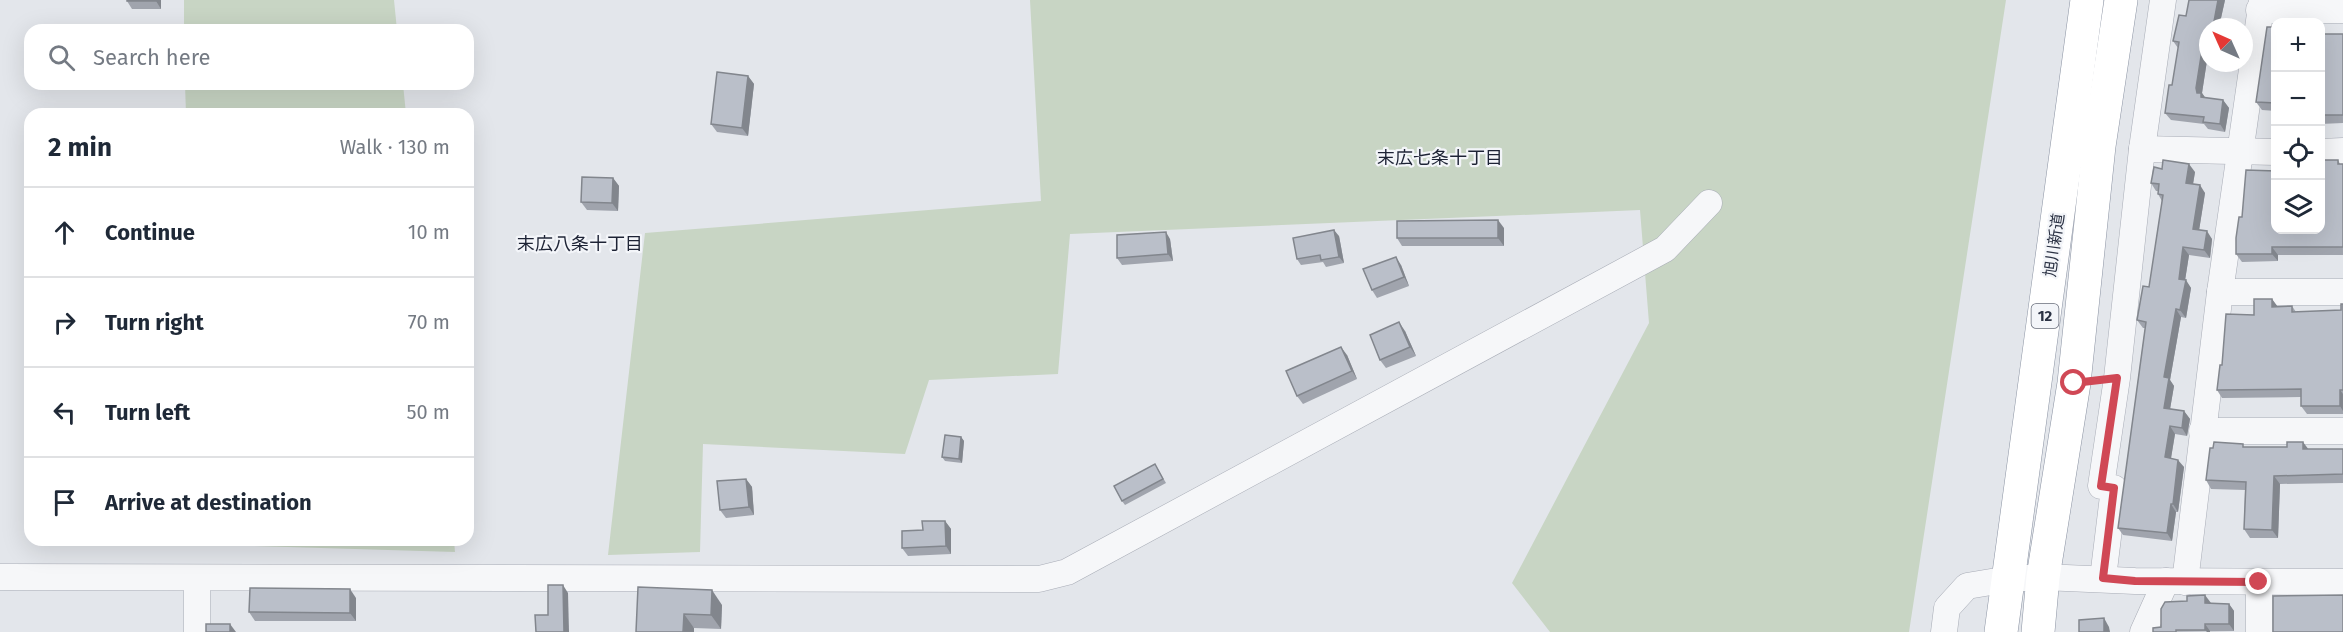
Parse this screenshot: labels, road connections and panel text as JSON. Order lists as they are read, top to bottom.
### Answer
{
  "streets": {
    "highway": ["旭川新道", "12"]
  },
  "districts": ["末広七条十丁目", "末広八条十丁目"],
  "north": "top left",
  "page": {
    "map_buttons": ["+", "−"],
    "search": "Search here",
    "heading": ["2 min", "Walk · 130 m"],
    "list": [
      ["Continue", "10 m"],
      ["Turn right", "70 m"],
      ["Turn left", "50 m"],
      "Arrive at destination"
    ]
  }
}
